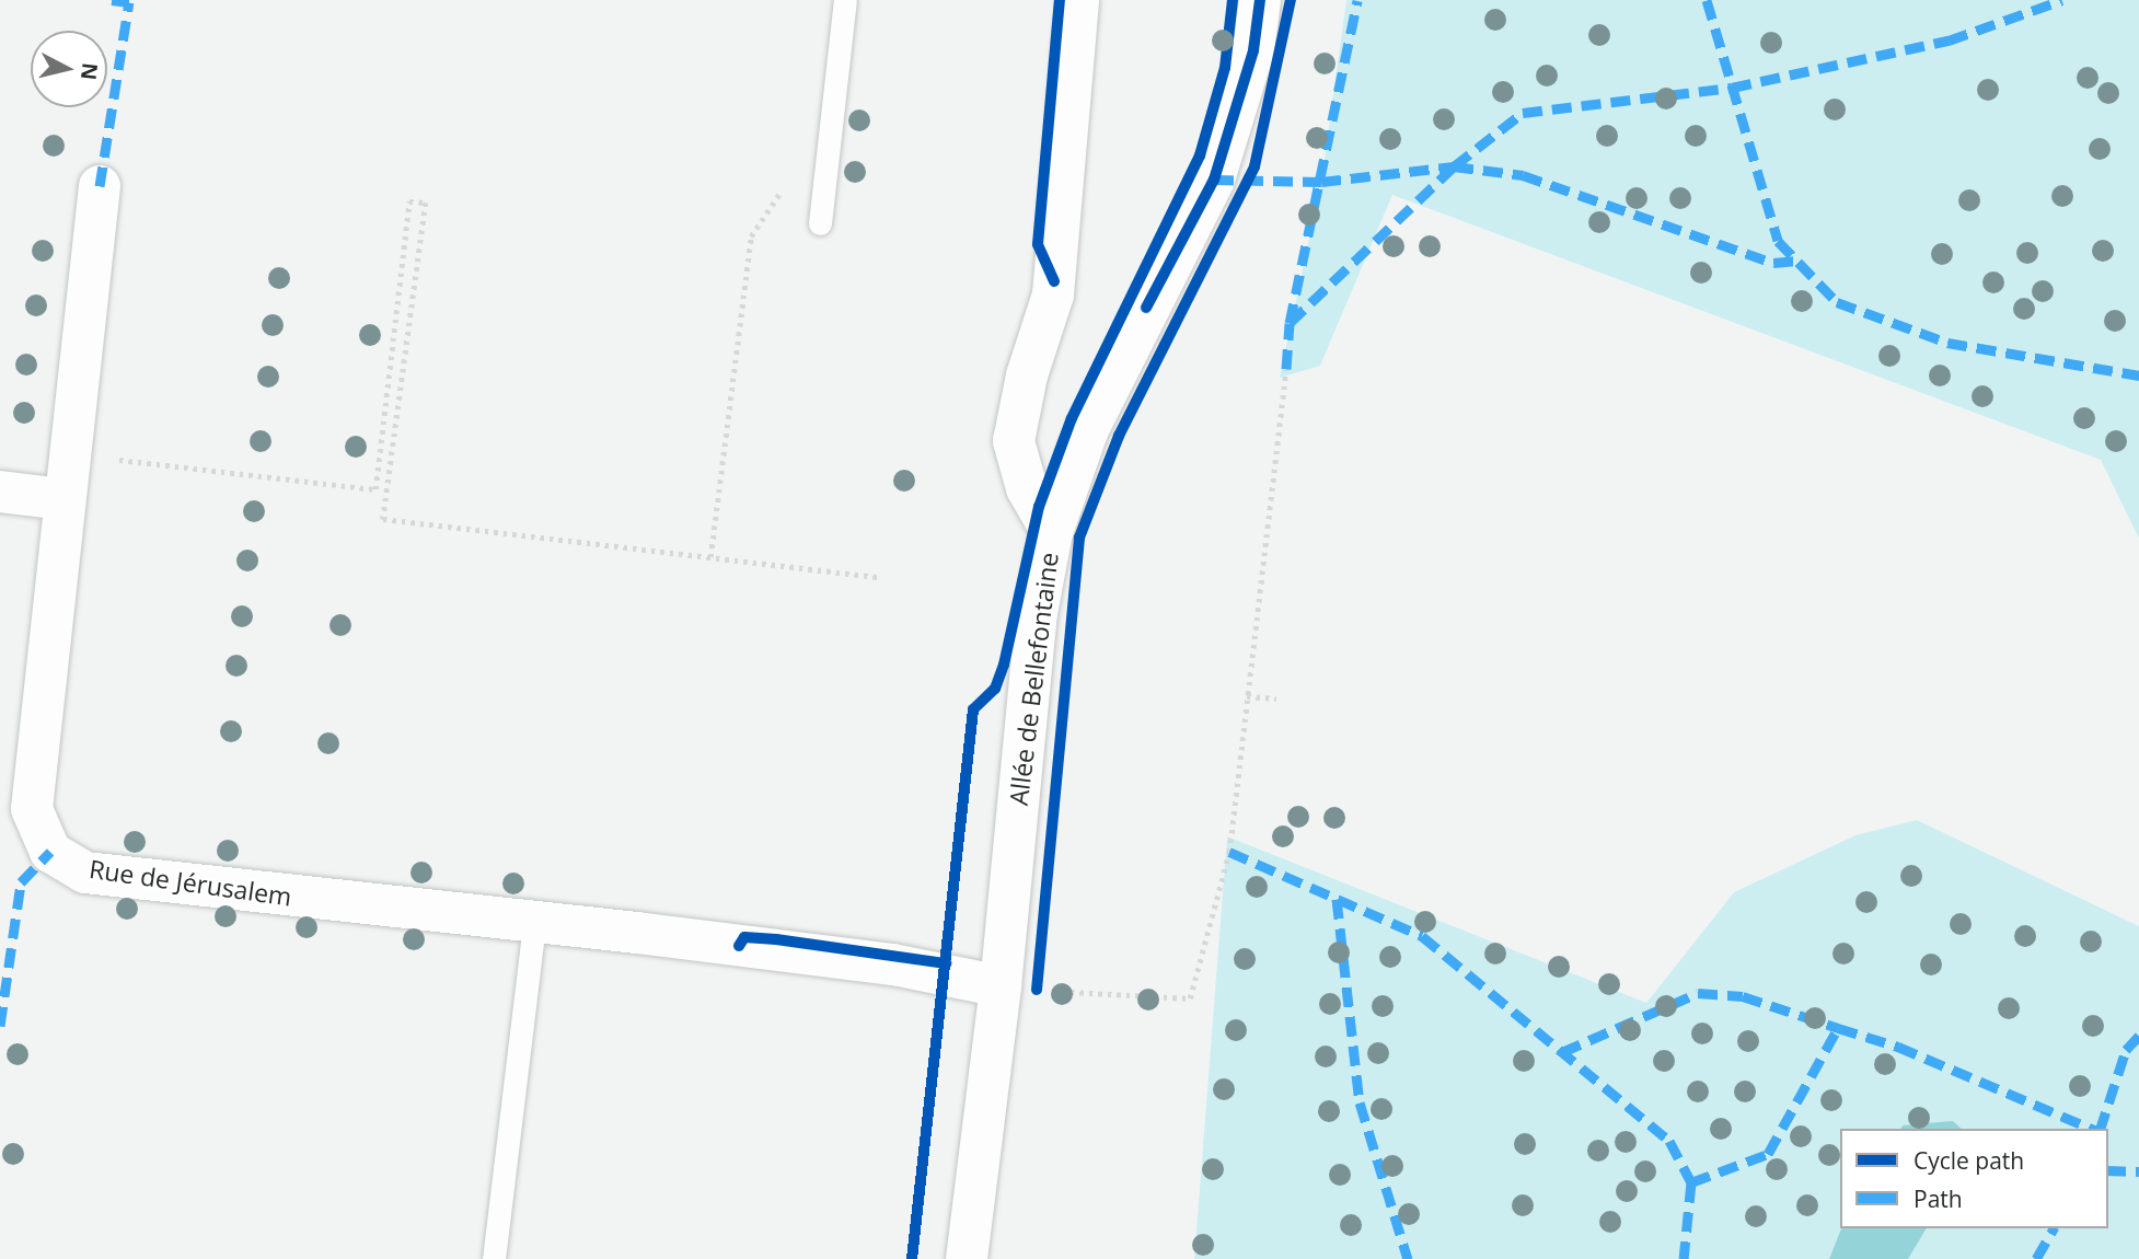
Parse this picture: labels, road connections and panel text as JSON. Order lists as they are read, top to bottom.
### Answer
{
  "streets": {
    "street": ["Allée de Bellefontaine", "Rue de Jérusalem"]
  },
  "crossings": [
    ["Allée de Bellefontaine", "Rue de Jérusalem"]
  ],
  "legend": ["Cycle path", "Path"],
  "north": "right"
}
